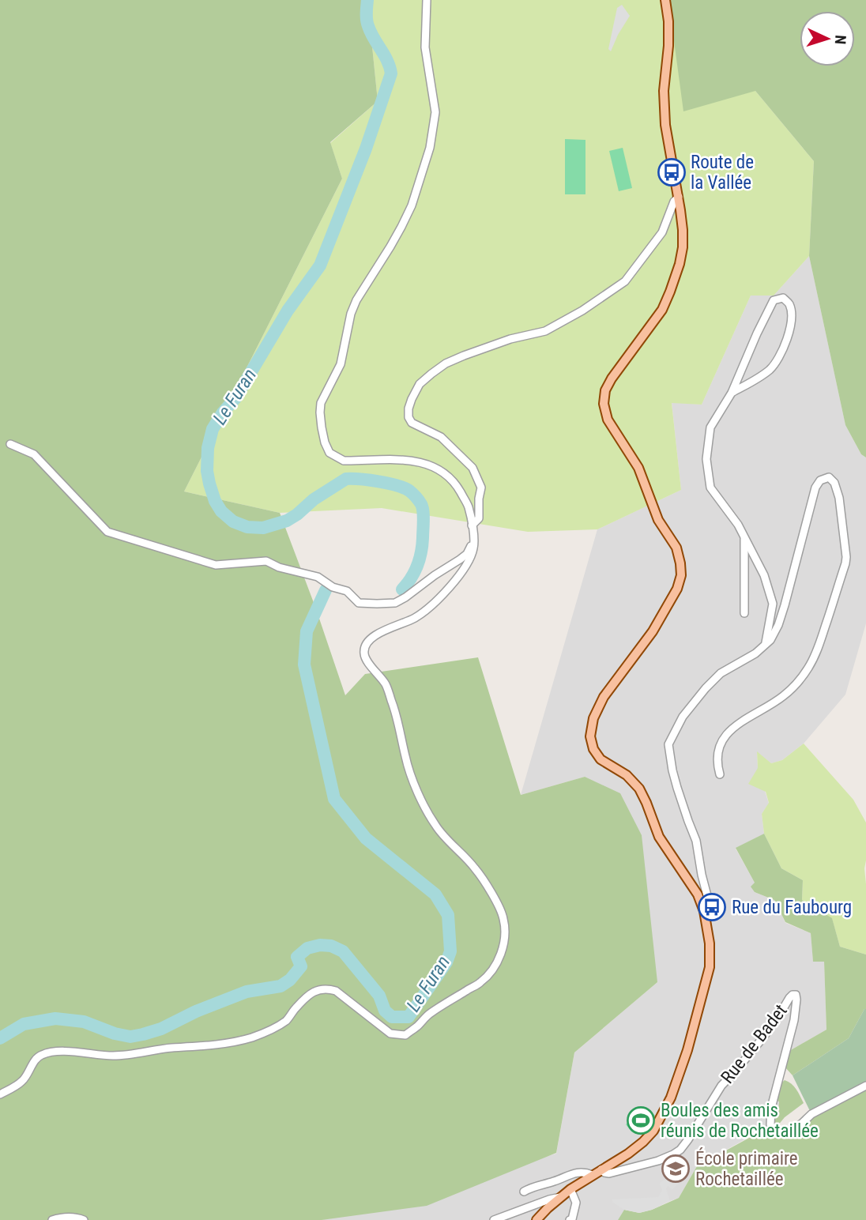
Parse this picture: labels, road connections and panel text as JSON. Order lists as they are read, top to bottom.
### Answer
{
  "streets": {
    "street": ["Rue de Badet"]
  },
  "water": ["Le Furan"],
  "places": {
    "bus stop": ["Route de la Vallée", "Rue du Faubourg"],
    "sports": ["Boules des amis réunis de Rochetaillée"],
    "school or university": ["École primaire Rochetaillée"]
  },
  "north": "right"
}
